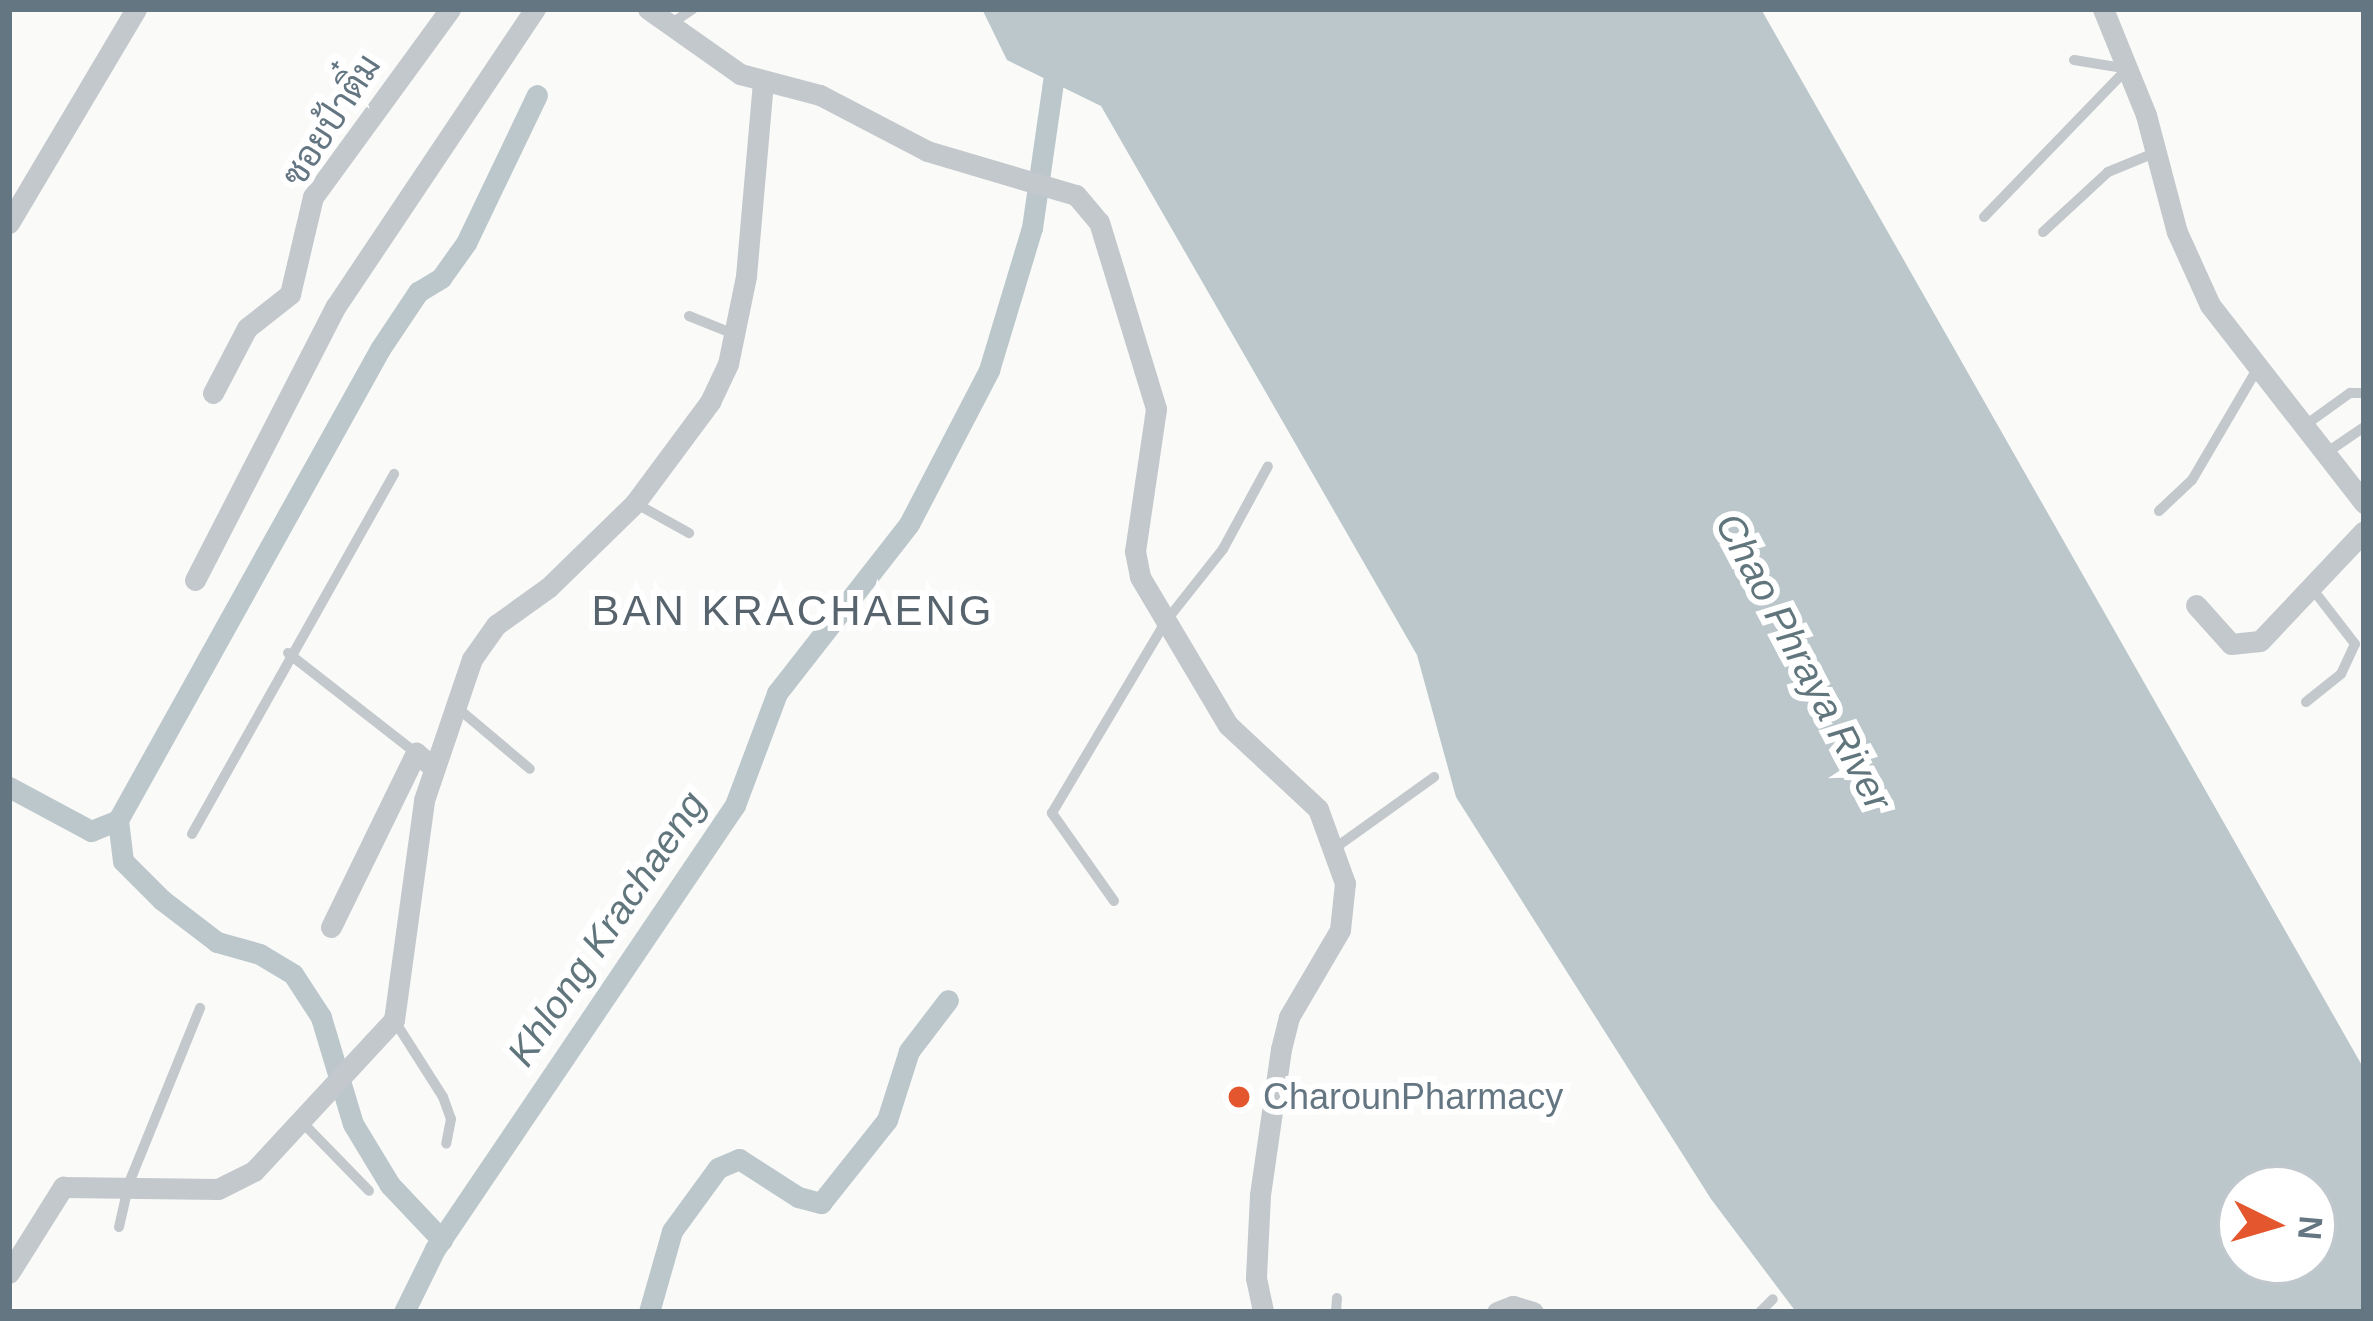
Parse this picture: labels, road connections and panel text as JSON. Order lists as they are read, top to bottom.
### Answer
{
  "streets": {
    "street": ["ซอยป้าติ๋ม"]
  },
  "districts": ["BAN KRACHAENG"],
  "water": ["Chao Phraya River", "Khlong Krachaeng"],
  "places": ["CharounPharmacy"],
  "north": "right"
}
